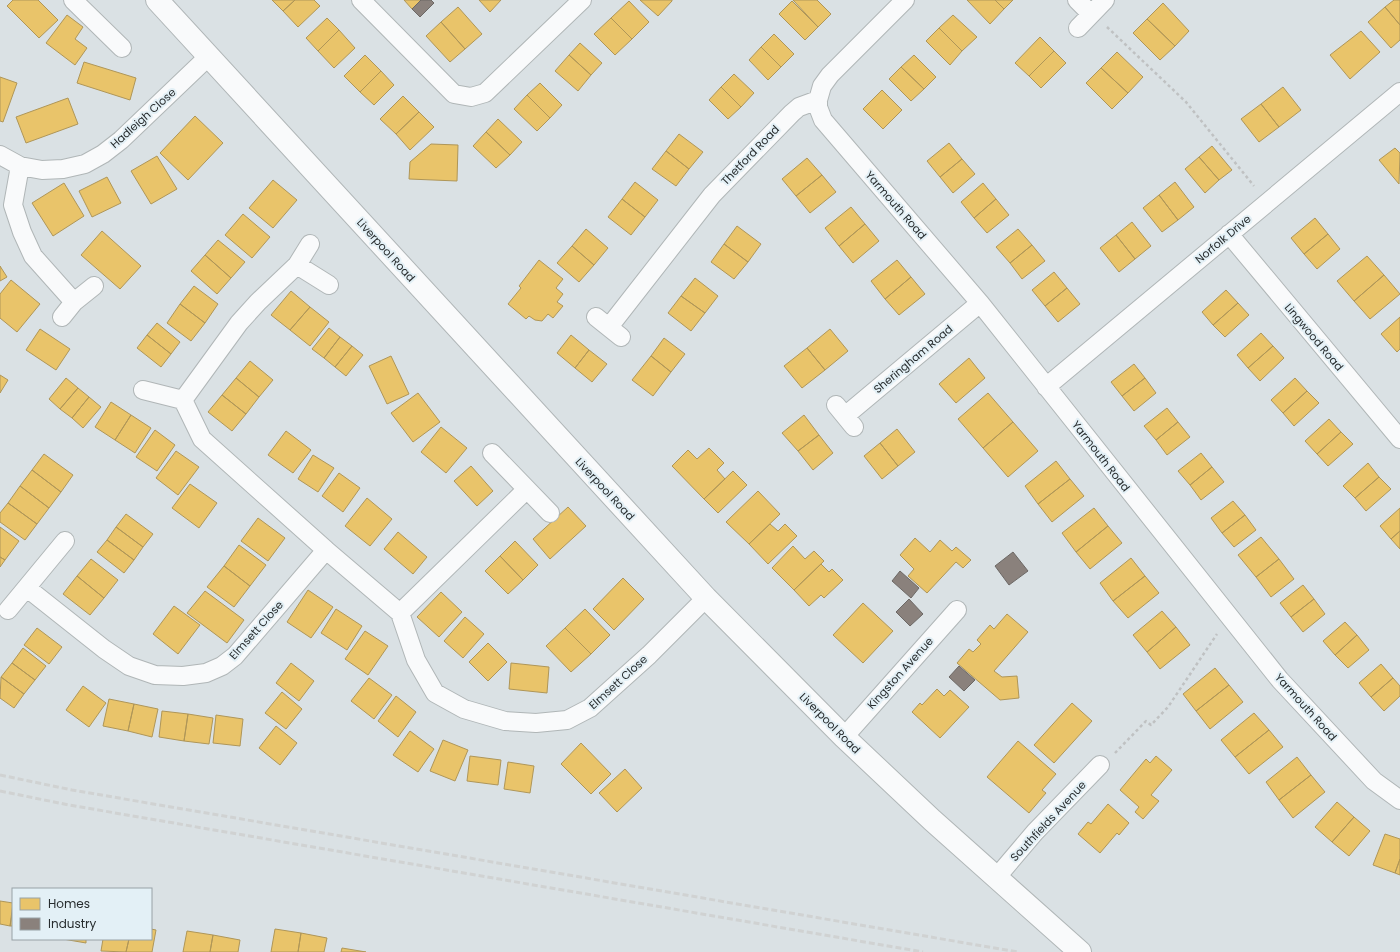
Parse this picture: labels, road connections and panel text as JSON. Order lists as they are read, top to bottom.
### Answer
{
  "streets": {
    "highway": ["Liverpool Road"],
    "street": [
      "Hadleigh Close",
      "Thetford Road",
      "Yarmouth Road",
      "Norfolk Drive",
      "Lingwood Road",
      "Sheringham Road",
      "Elmsett Close",
      "Kingston Avenue",
      "Southfields Avenue"
    ]
  },
  "crossings": [
    ["Hadleigh Close", "Liverpool Road"],
    ["Thetford Road", "Yarmouth Road"],
    ["Yarmouth Road", "Norfolk Drive"],
    ["Yarmouth Road", "Sheringham Road"],
    ["Norfolk Drive", "Lingwood Road"],
    ["Liverpool Road", "Elmsett Close"],
    ["Liverpool Road", "Kingston Avenue"],
    ["Liverpool Road", "Southfields Avenue"]
  ],
  "legend": ["Homes", "Industry"]
}
